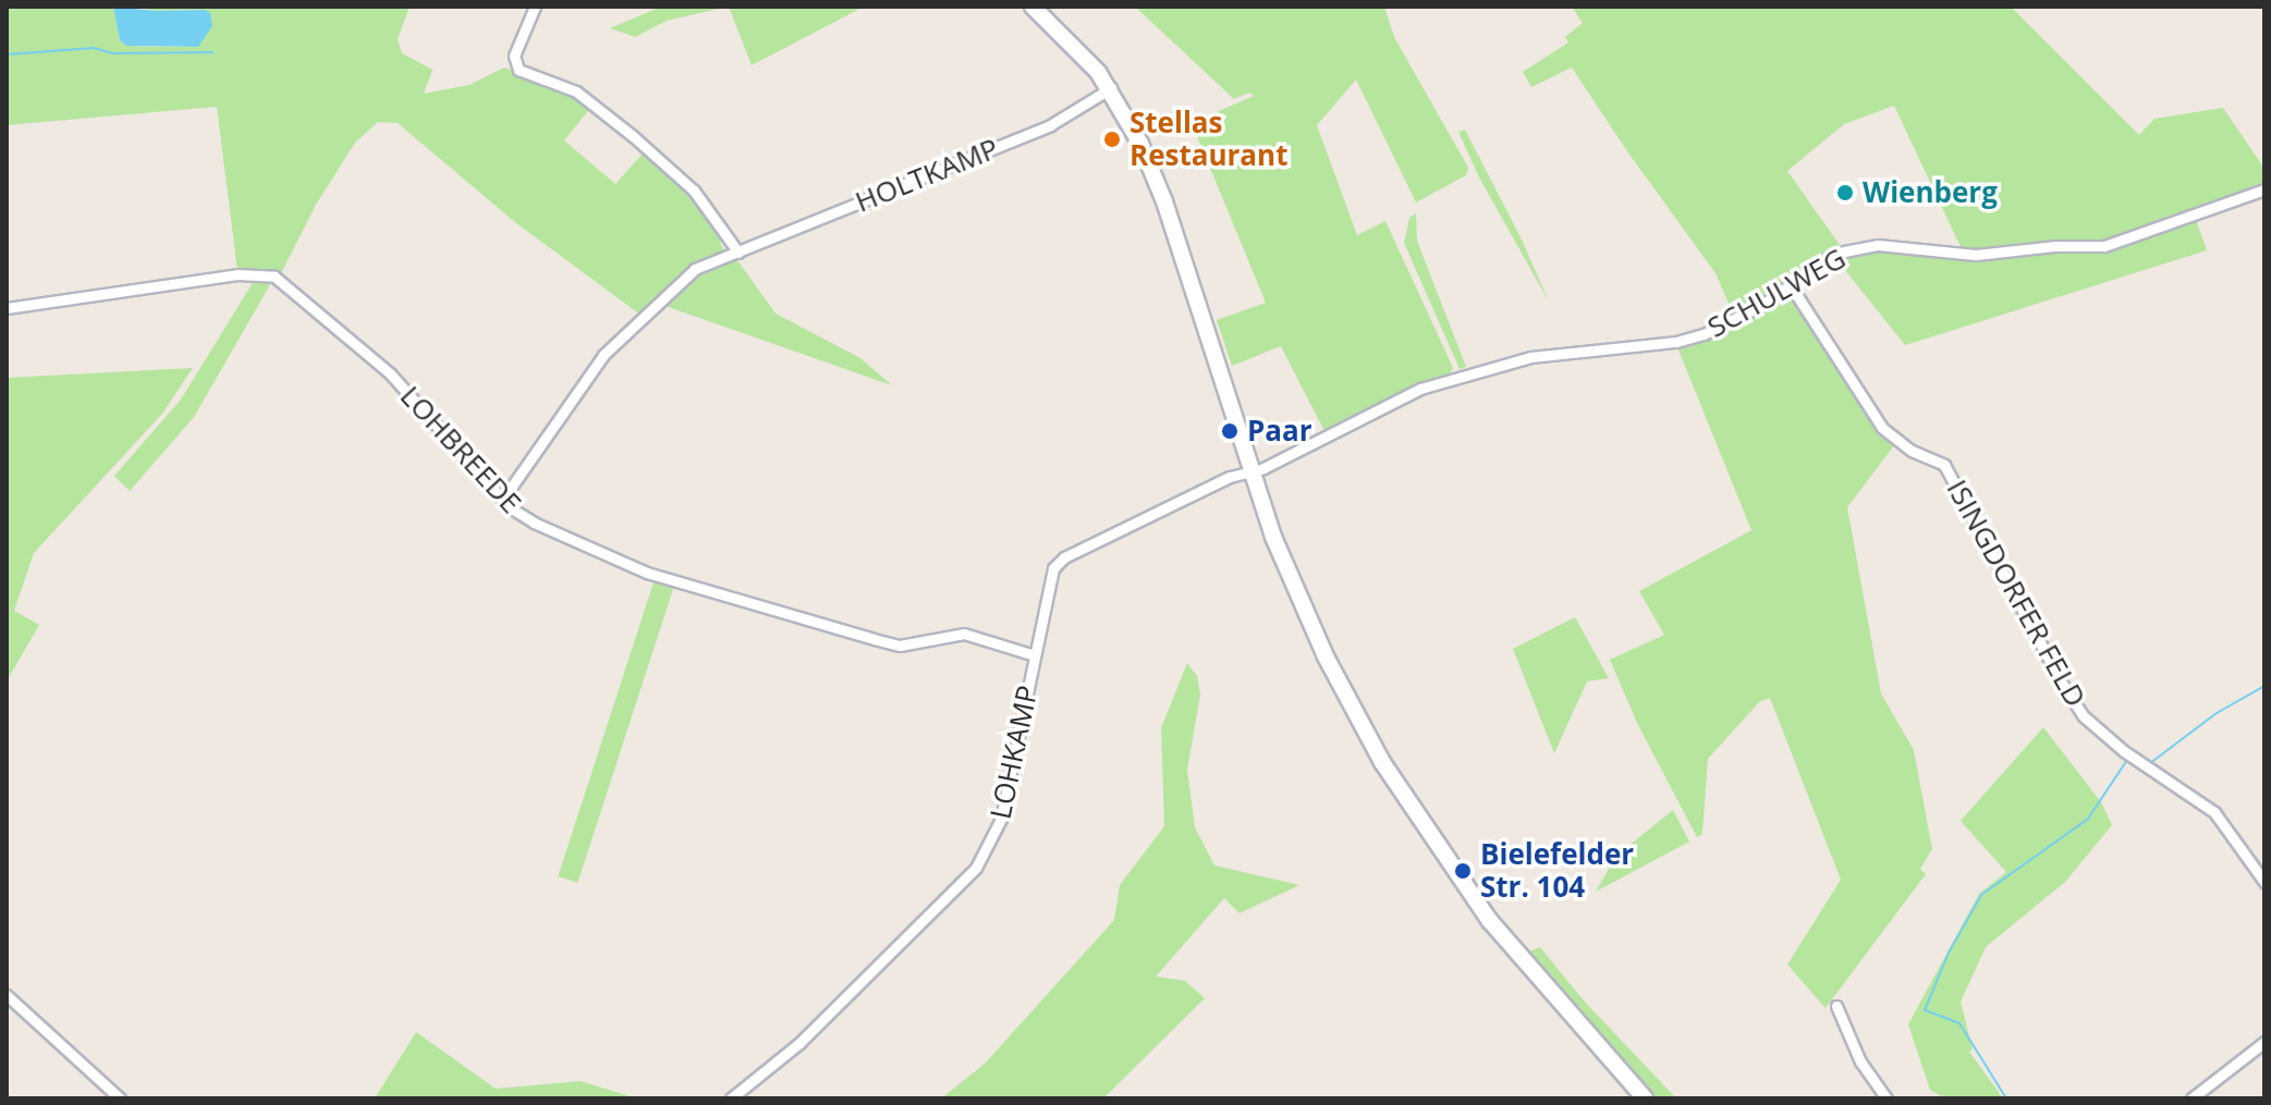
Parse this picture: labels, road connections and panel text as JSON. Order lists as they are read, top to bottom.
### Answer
{
  "streets": {
    "street": [
      "HOLTKAMP",
      "SCHULWEG",
      "LOHBREEDE",
      "ISINGDORFER FELD",
      "LOHKAMP"
    ]
  },
  "crossings": [
    ["HOLTKAMP", "LOHBREEDE"],
    ["SCHULWEG", "ISINGDORFER FELD"],
    ["SCHULWEG", "LOHKAMP"],
    ["LOHBREEDE", "LOHKAMP"]
  ],
  "places": [
    "Stellas Restaurant",
    "Wienberg",
    "Paar",
    "Bielefelder Str. 104"
  ]
}
